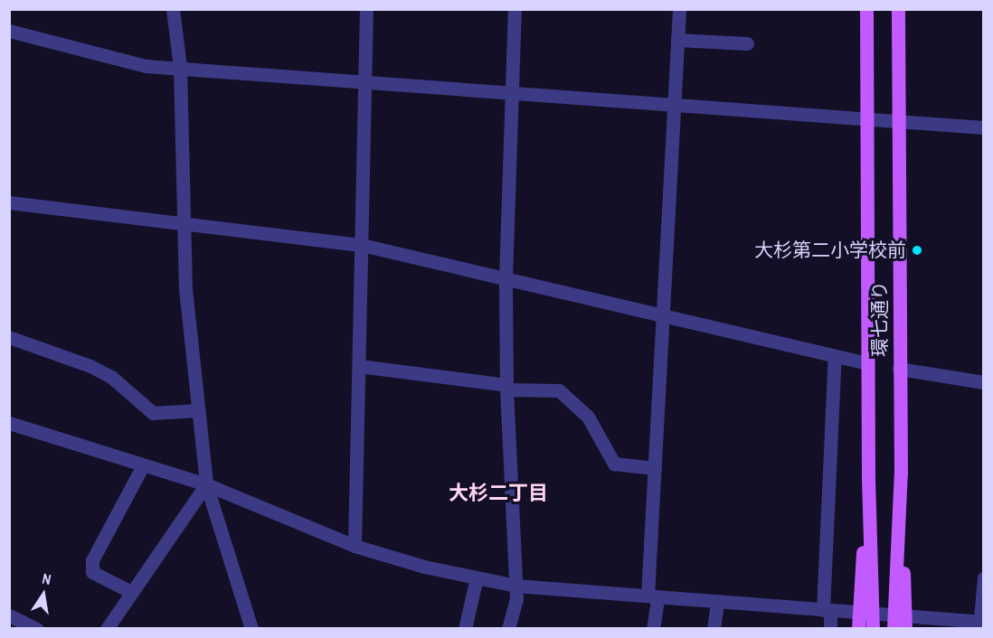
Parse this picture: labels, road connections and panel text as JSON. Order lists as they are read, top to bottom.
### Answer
{
  "streets": {
    "main road": ["環七通り"]
  },
  "districts": ["大杉二丁目"],
  "places": ["大杉第二小学校前"],
  "north": "top"
}
